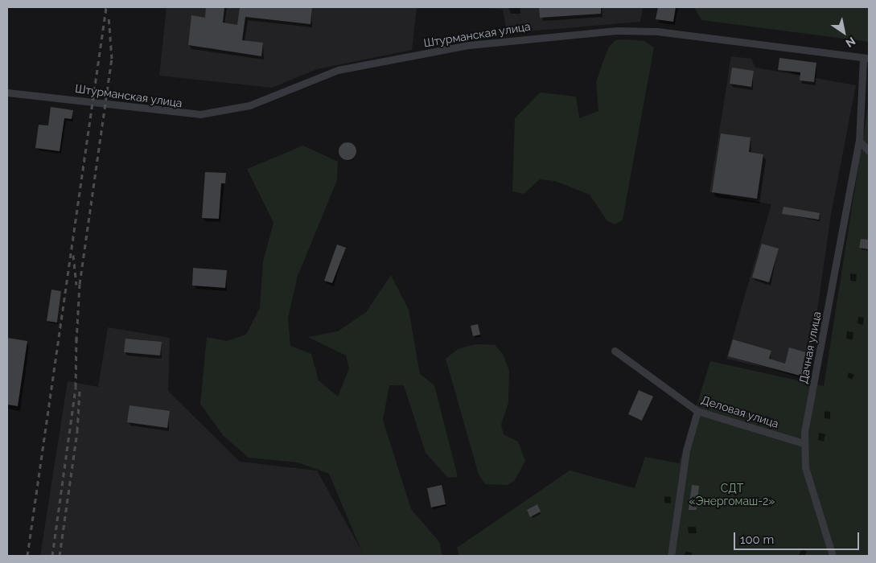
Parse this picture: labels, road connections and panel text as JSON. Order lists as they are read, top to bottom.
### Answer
{
  "streets": {
    "street": ["Штурманская улица", "Дачная улица", "Деловая улица"]
  },
  "crossings": [
    ["Штурманская улица", "Дачная улица"],
    ["Дачная улица", "Деловая улица"]
  ],
  "parks": ["СДТ «Энергомаш-2»"],
  "scale_bar": "100 m",
  "north": "bottom right"
}
